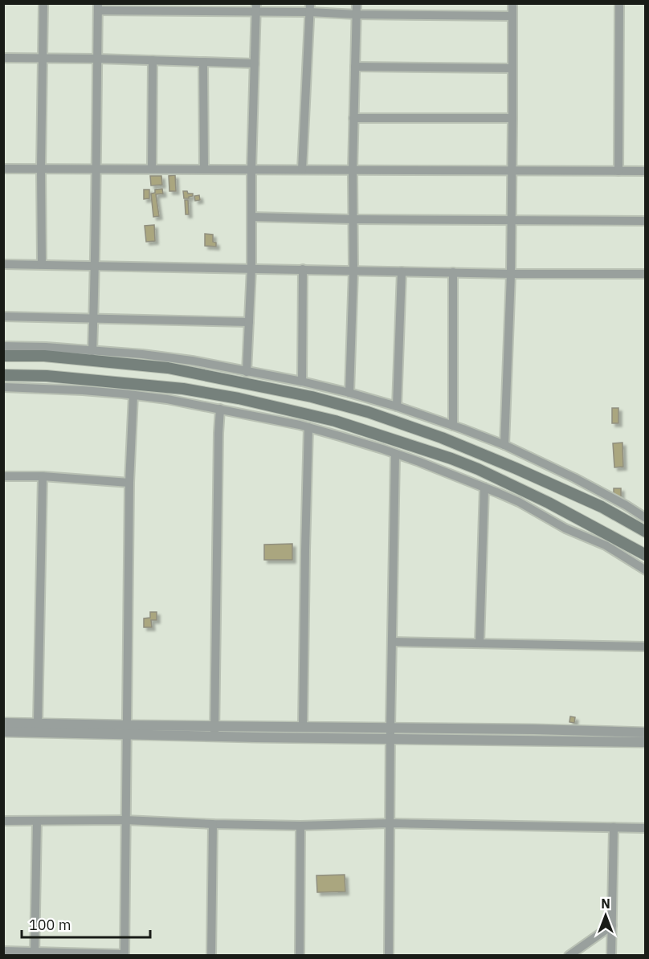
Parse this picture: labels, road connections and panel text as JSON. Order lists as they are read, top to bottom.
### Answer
{
  "scale_bar": "100 m",
  "north": "top"
}
